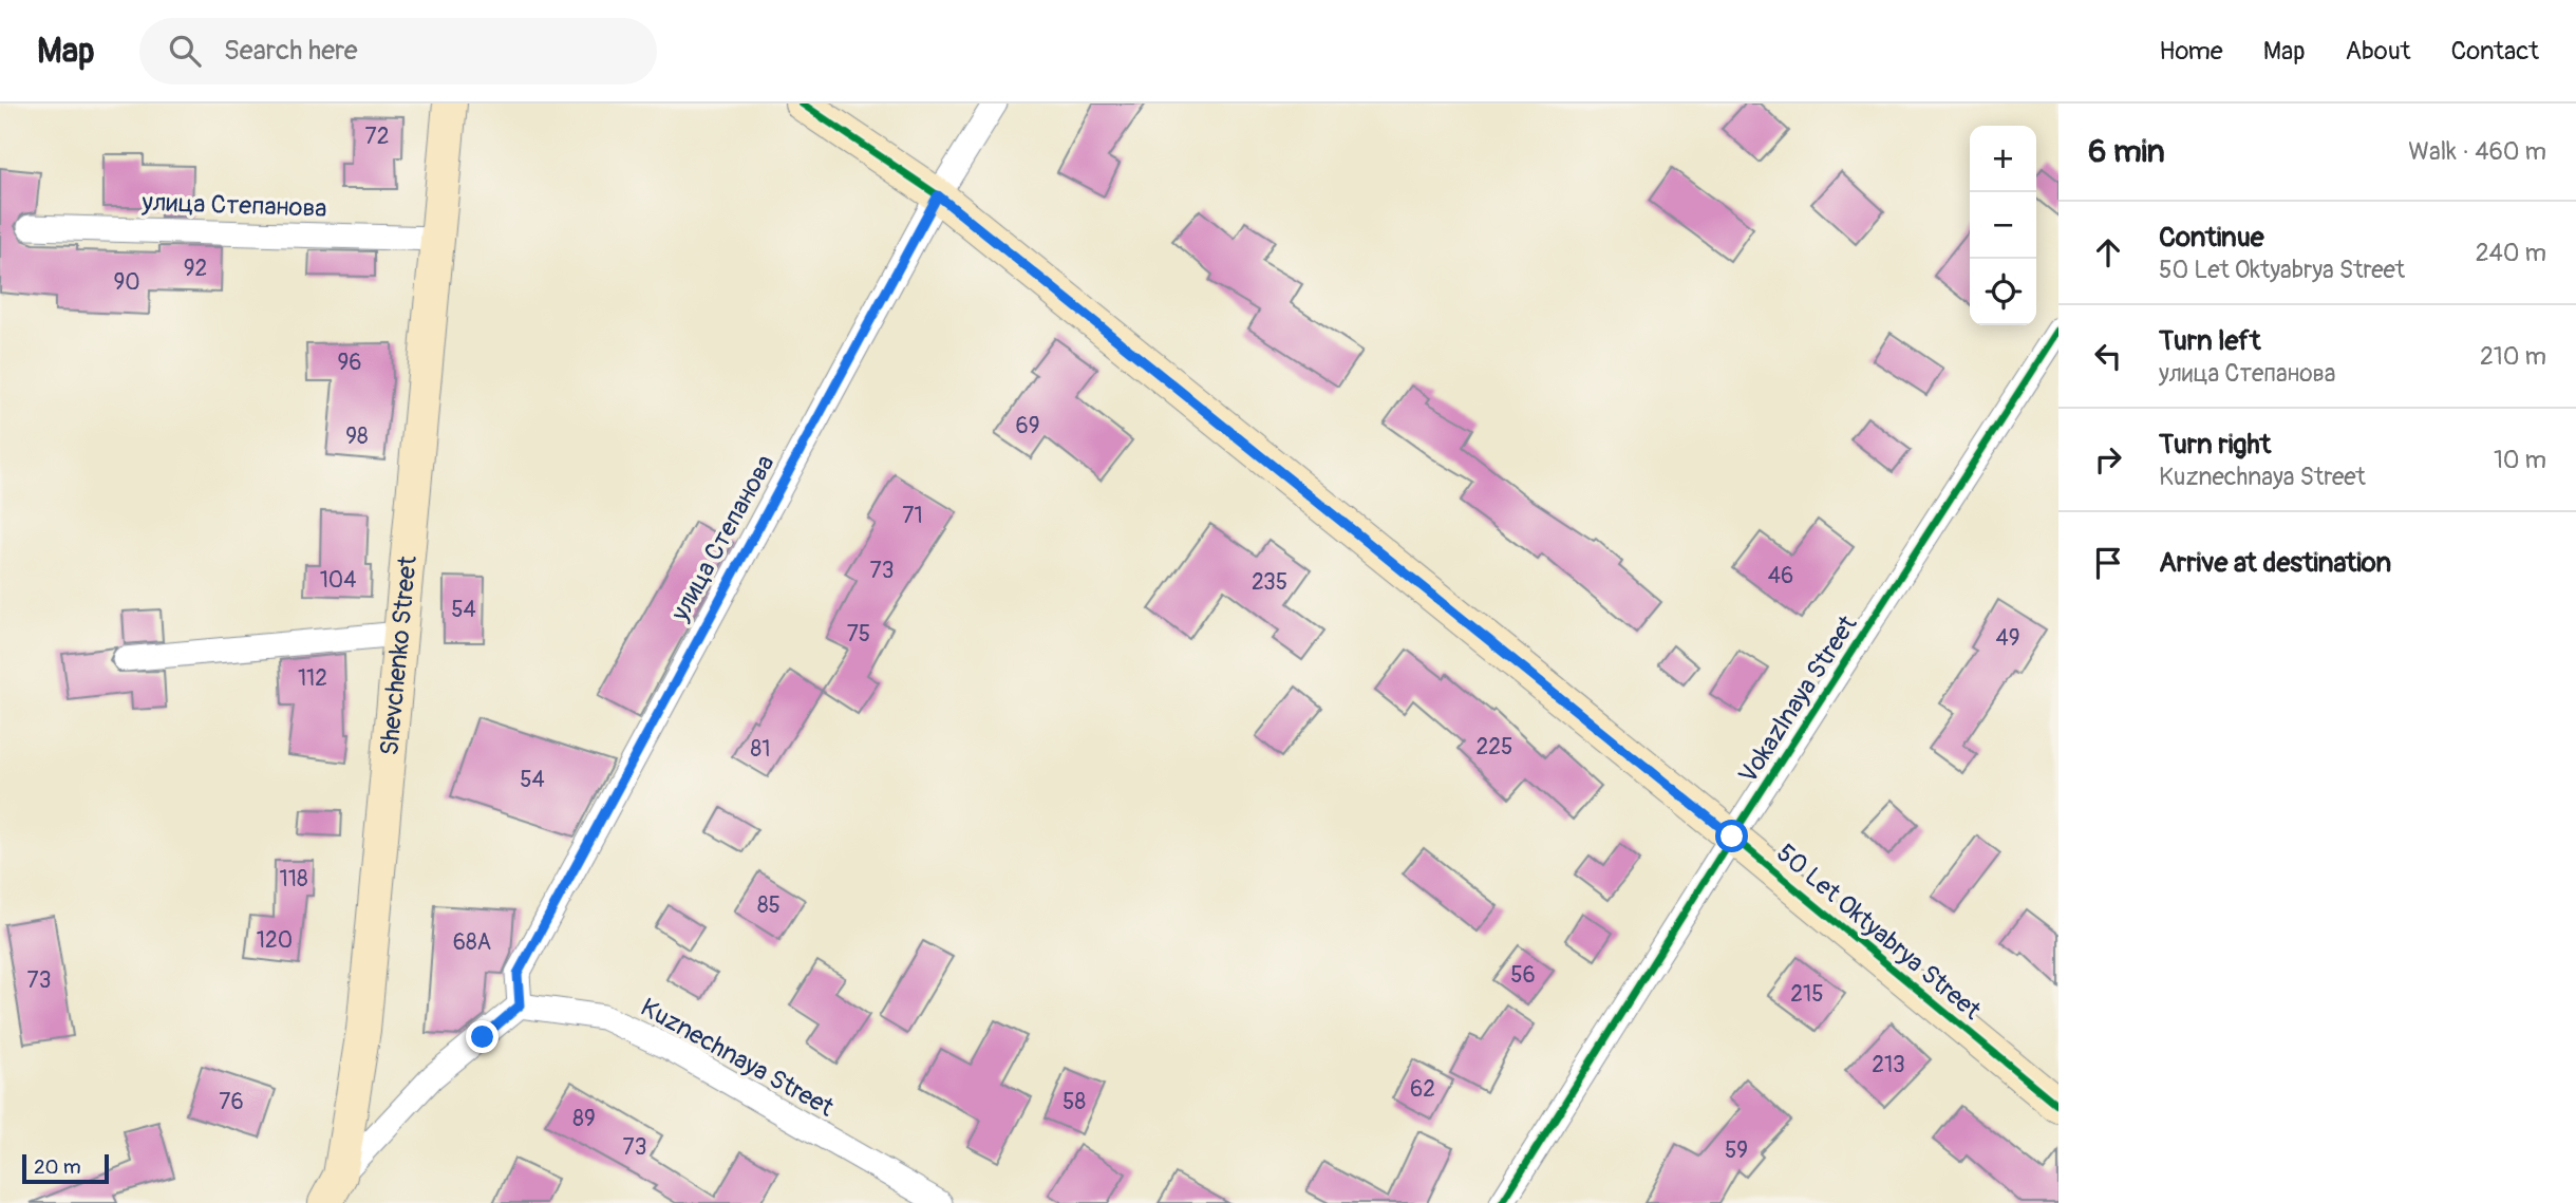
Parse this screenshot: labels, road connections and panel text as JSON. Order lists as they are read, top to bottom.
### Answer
{
  "streets": {
    "street": [
      "улица Степанова",
      "Shevchenko Street",
      "Vokazlnaya Street",
      "50 Let Oktyabrya Street",
      "Kuznechnaya Street"
    ]
  },
  "crossings": [
    ["улица Степанова", "Shevchenko Street"],
    ["улица Степанова", "50 Let Oktyabrya Street"],
    ["улица Степанова", "Kuznechnaya Street"],
    ["Vokazlnaya Street", "50 Let Oktyabrya Street"]
  ],
  "house_numbers": [
    "72",
    "92",
    "90",
    "96",
    "69",
    "98",
    "71",
    "73",
    "46",
    "104",
    "235",
    "54",
    "75",
    "49",
    "112",
    "225",
    "81",
    "54",
    "118",
    "85",
    "120",
    "68А",
    "56",
    "73",
    "215",
    "213",
    "62",
    "76",
    "58",
    "89",
    "73",
    "59"
  ],
  "scale_bar": "20 m",
  "page": {
    "header": "Map",
    "search": "Search here",
    "nav": [
      "Home",
      "Map",
      "About",
      "Contact"
    ],
    "heading": ["6 min", "Walk · 460 m"],
    "map_buttons": ["+", "−"],
    "list": [
      ["Continue", "50 Let Oktyabrya Street", "240 m"],
      ["Turn left", "улица Степанова", "210 m"],
      ["Turn right", "Kuznechnaya Street", "10 m"],
      "Arrive at destination"
    ],
    "scale": "20 m"
  }
}
